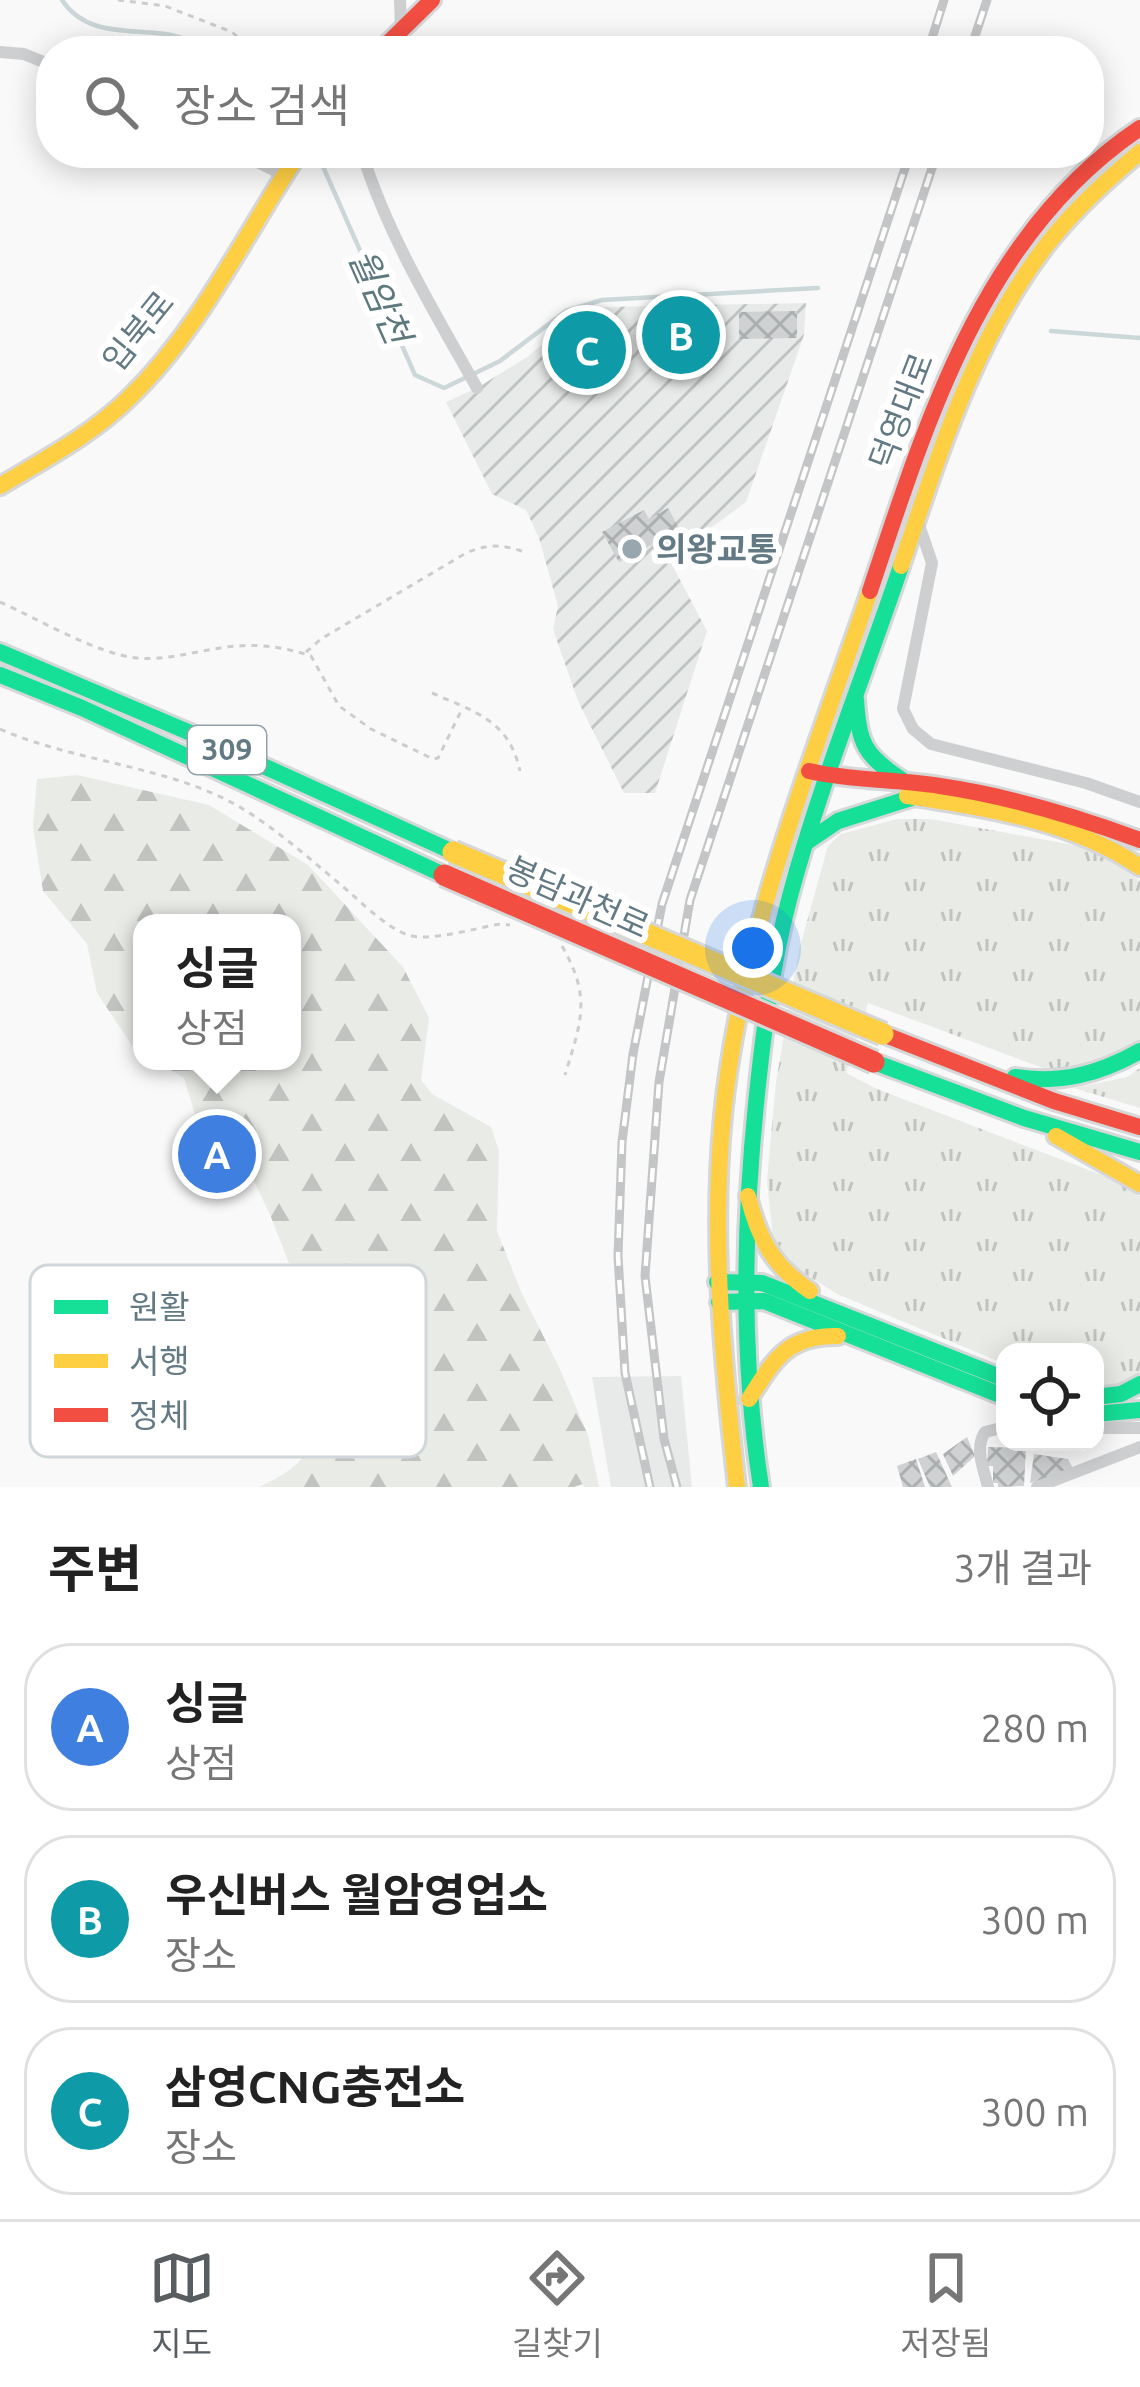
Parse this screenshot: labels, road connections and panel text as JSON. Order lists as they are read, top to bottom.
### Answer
{
  "streets": {
    "main road": [
      "입북로",
      "덕영대로",
      "309",
      "봉담과천로"
    ]
  },
  "water": ["월암천"],
  "places": ["의왕교통"],
  "legend": ["원활", "서행", "정체"],
  "page": {
    "search": "장소 검색",
    "pins": ["B", "C", "A"],
    "popup": ["싱글", "상점"],
    "heading": ["주변", "3개 결과"],
    "list": [
      {
        "mark": "A",
        "name": "싱글",
        "note": "상점",
        "value": "280 m"
      },
      {
        "mark": "B",
        "name": "우신버스 월암영업소",
        "note": "장소",
        "value": "300 m"
      },
      {
        "mark": "C",
        "name": "삼영CNG충전소",
        "note": "장소",
        "value": "300 m"
      }
    ],
    "nav": ["지도", "길찾기", "저장됨"]
  }
}
